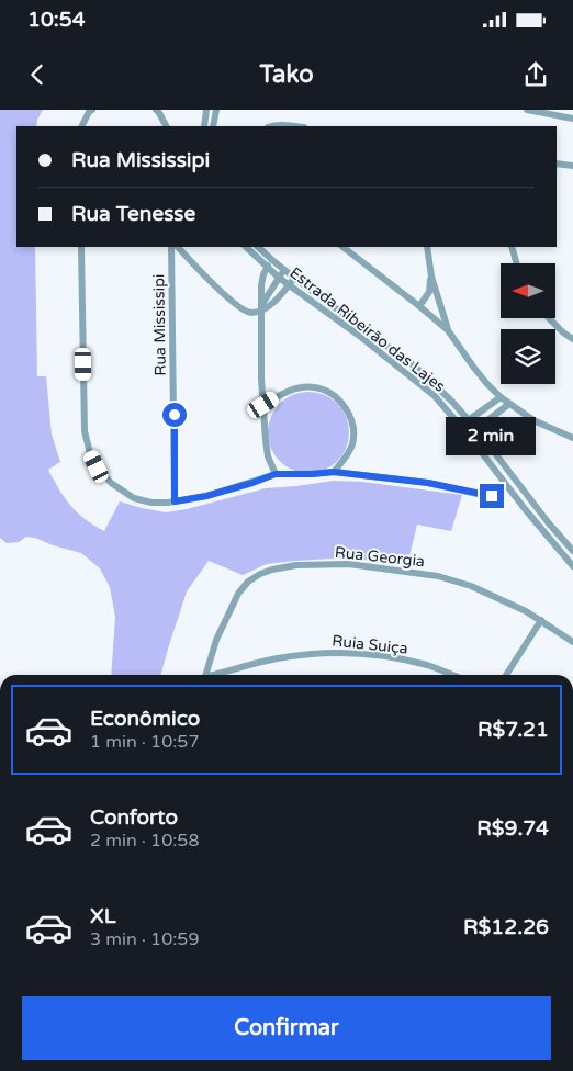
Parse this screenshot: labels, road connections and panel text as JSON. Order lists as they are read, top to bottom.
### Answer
{
  "streets": {
    "street": [
      "Rua Mississipi",
      "Estrada Ribeirão das Lajes",
      "Rua Georgia",
      "Ruia Suiça"
    ]
  },
  "north": "left",
  "page": {
    "status": "10:54",
    "header": "Tako",
    "banner": ["Rua Mississipi", "Rua Tenesse"],
    "bubble": "2 min",
    "list": [
      {
        "name": "Econômico",
        "note": "1 min · 10:57",
        "value": "R$7.21"
      },
      {
        "name": "Conforto",
        "note": "2 min · 10:58",
        "value": "R$9.74"
      },
      {
        "name": "XL",
        "note": "3 min · 10:59",
        "value": "R$12.26"
      }
    ],
    "buttons": "Confirmar"
  }
}
